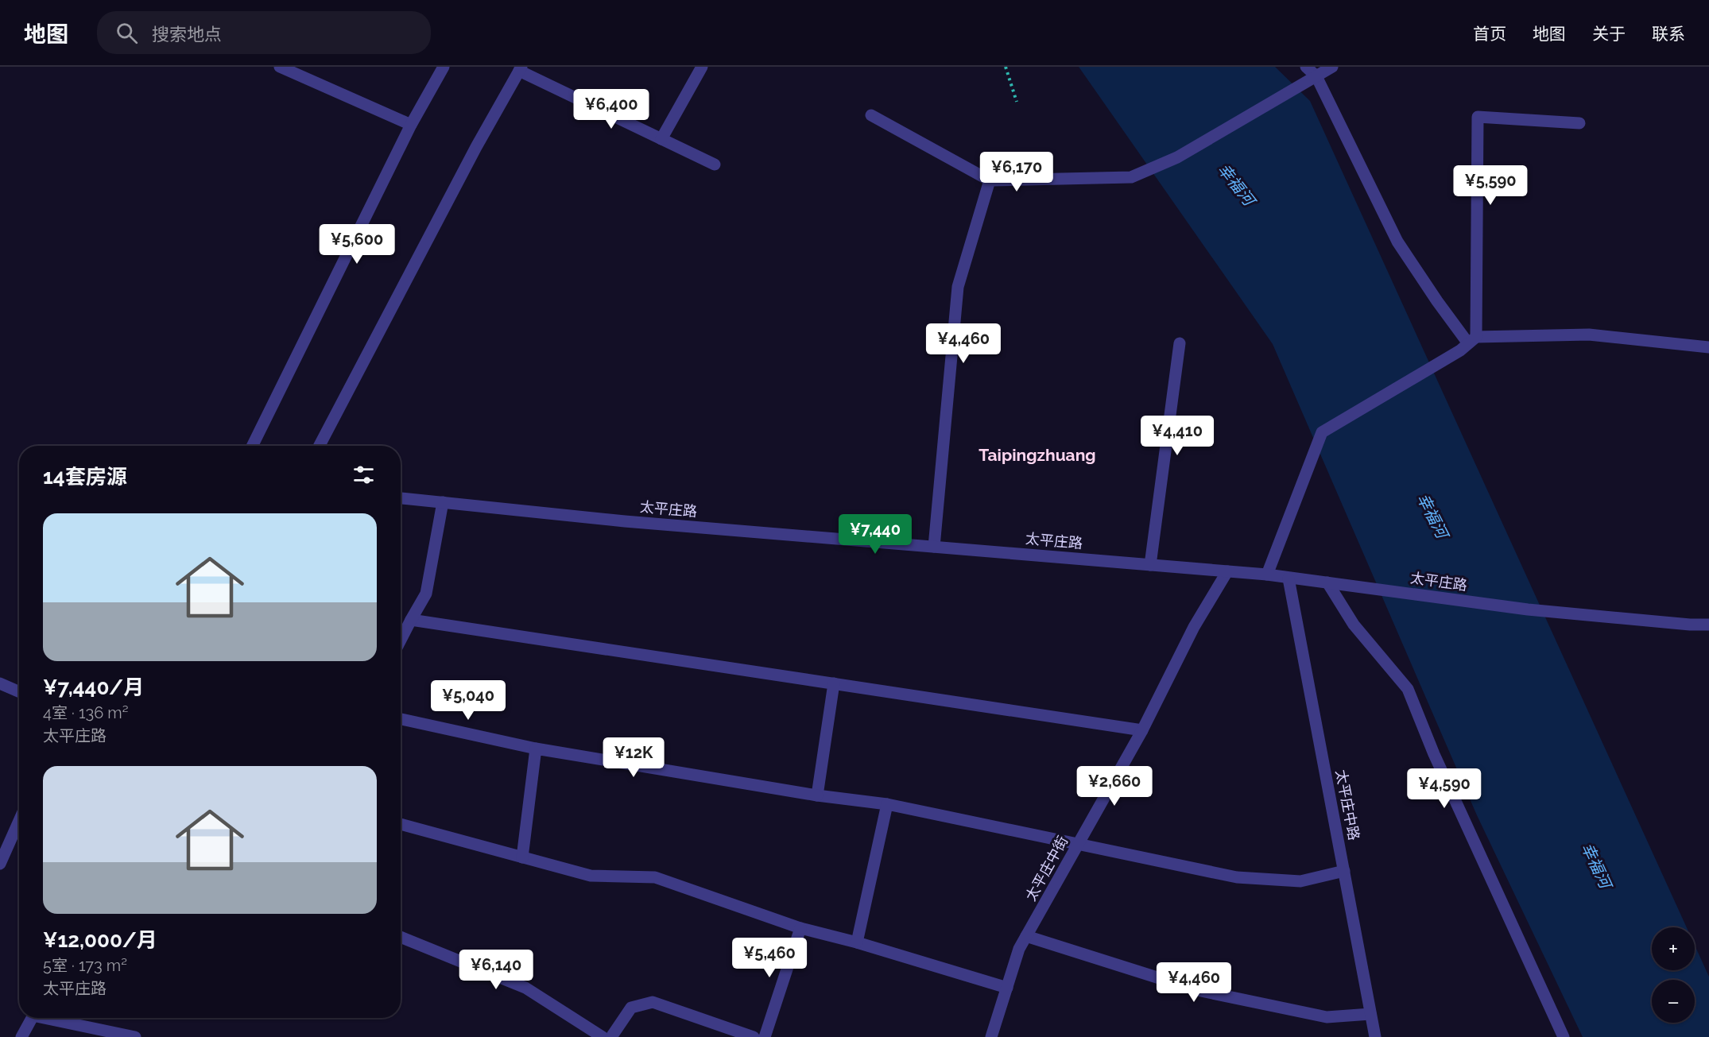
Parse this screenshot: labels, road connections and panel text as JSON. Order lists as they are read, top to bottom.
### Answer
{
  "streets": {
    "street": ["太平庄路", "太平庄中路", "太平庄中街"]
  },
  "crossings": [
    ["太平庄路", "太平庄中路"],
    ["太平庄路", "太平庄中街"]
  ],
  "districts": ["Taipingzhuang"],
  "water": ["幸福河"],
  "page": {
    "header": "地图",
    "search": "搜索地点",
    "nav": [
      "首页",
      "地图",
      "关于",
      "联系"
    ],
    "price": [
      "¥6,400",
      "¥6,170",
      "¥5,590",
      "¥5,600",
      "¥4,460",
      "¥4,410",
      "¥7,440",
      "¥5,040",
      "¥12K",
      "¥2,660",
      "¥4,590",
      "¥5,460",
      "¥6,140",
      "¥4,460"
    ],
    "heading": "14套房源",
    "list": [
      {
        "name": "¥7,440/月",
        "note": "4室 · 136 m² · 太平庄路"
      },
      {
        "name": "¥12,000/月",
        "note": "5室 · 173 m² · 太平庄路"
      }
    ],
    "map_buttons": ["+", "−"]
  }
}
